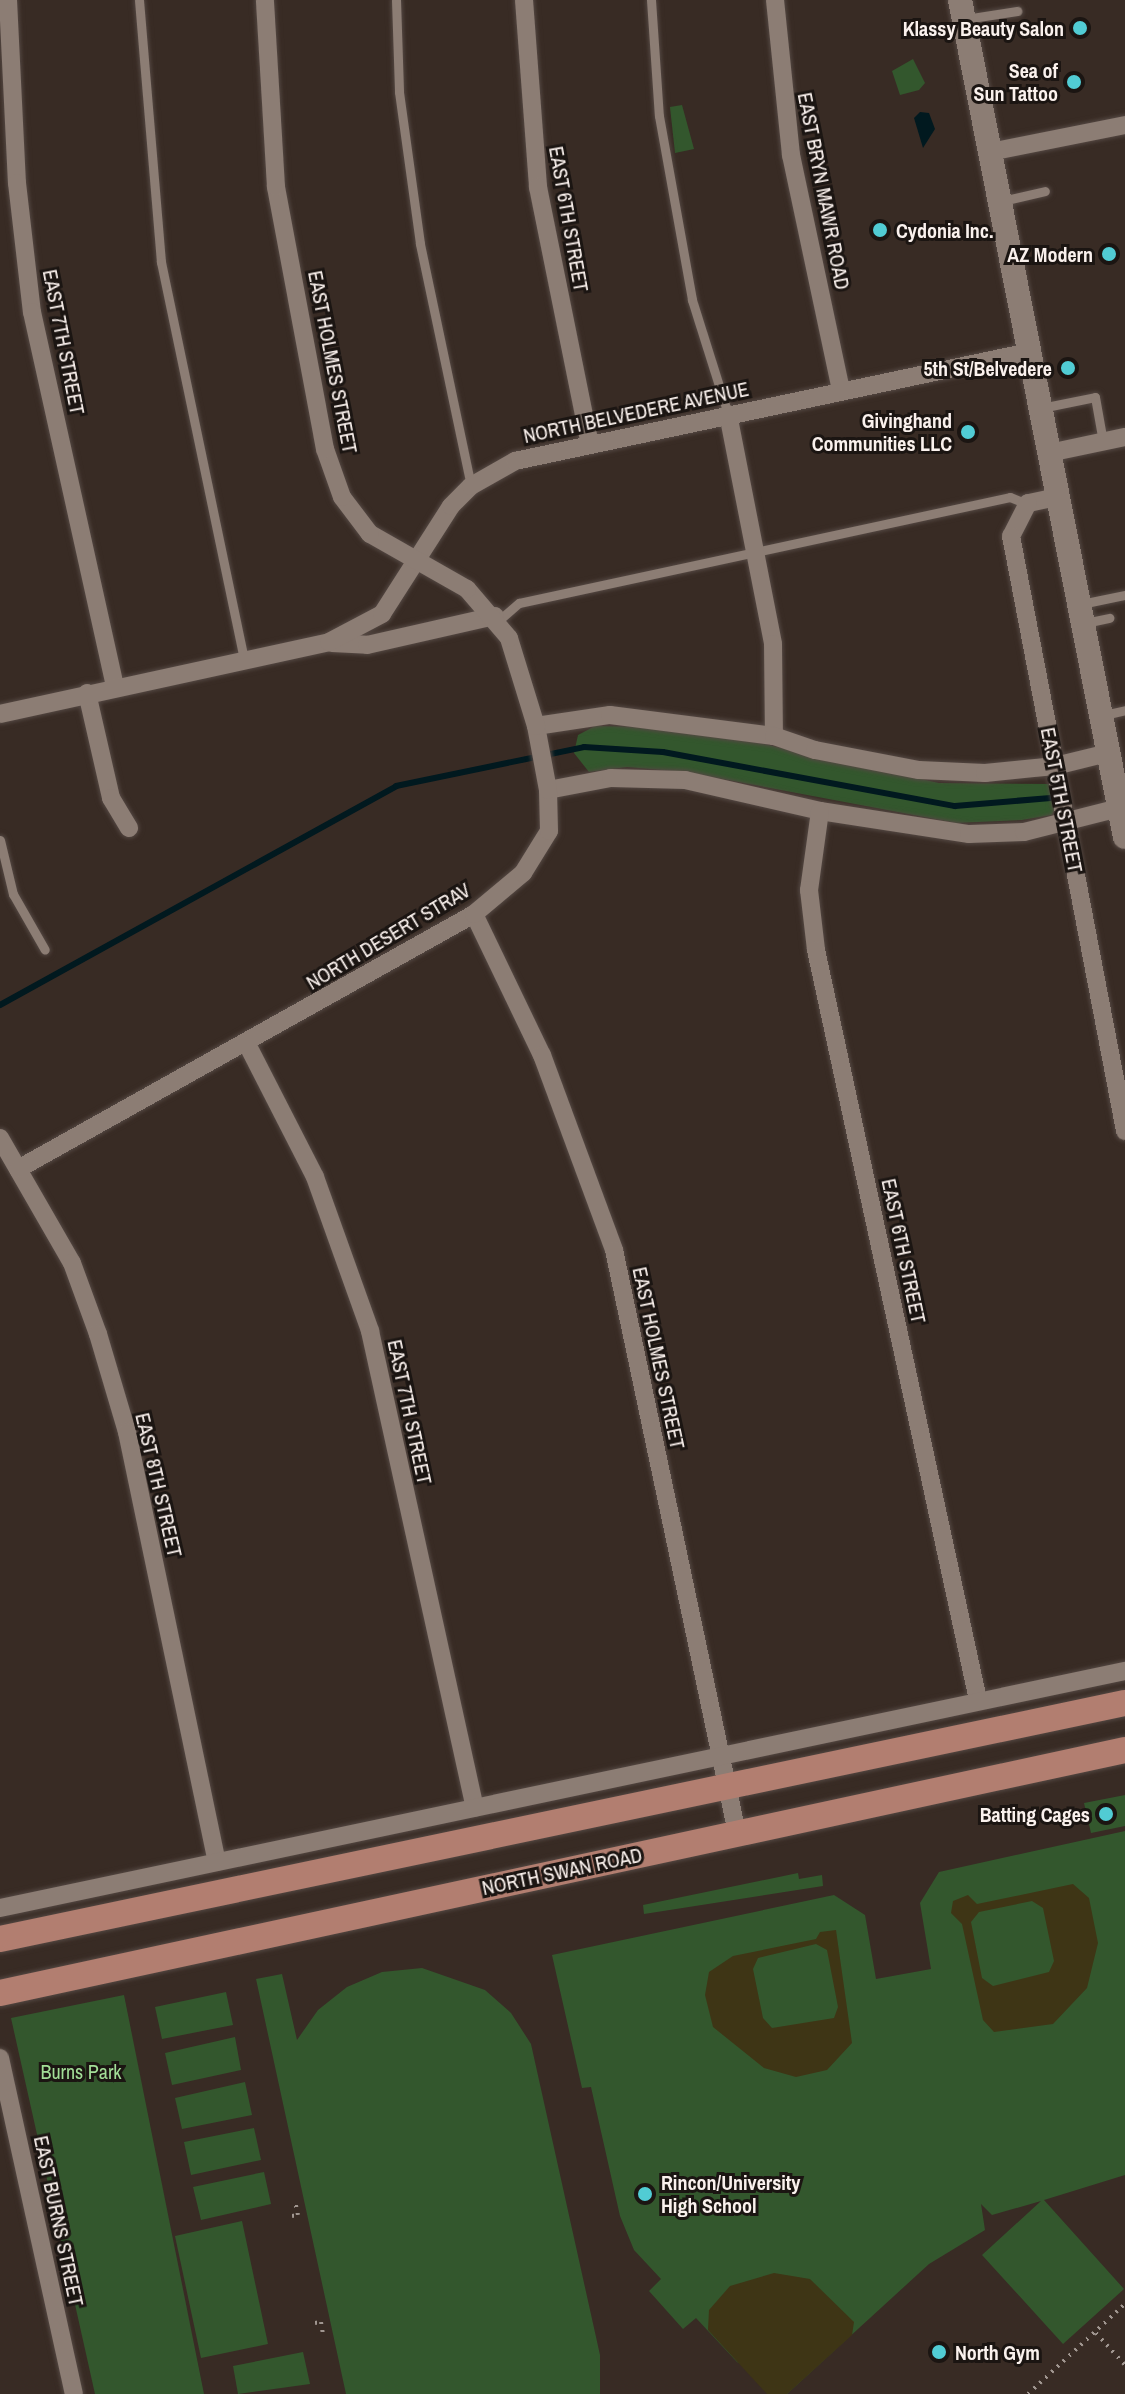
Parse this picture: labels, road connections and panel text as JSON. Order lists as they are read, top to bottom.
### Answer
{
  "streets": {
    "main road": ["NORTH SWAN ROAD"],
    "street": [
      "EAST BRYN MAWR ROAD",
      "EAST 6TH STREET",
      "EAST 7TH STREET",
      "EAST HOLMES STREET",
      "NORTH BELVEDERE AVENUE",
      "EAST 5TH STREET",
      "NORTH DESERT STRAV",
      "EAST 8TH STREET",
      "EAST BURNS STREET"
    ]
  },
  "crossings": [
    ["EAST BRYN MAWR ROAD", "NORTH BELVEDERE AVENUE"],
    ["EAST 6TH STREET", "NORTH BELVEDERE AVENUE"],
    ["EAST 7TH STREET", "NORTH BELVEDERE AVENUE"],
    ["EAST 7TH STREET", "NORTH DESERT STRAV"],
    ["EAST HOLMES STREET", "NORTH BELVEDERE AVENUE"],
    ["EAST HOLMES STREET", "NORTH DESERT STRAV"],
    ["EAST HOLMES STREET", "NORTH SWAN ROAD"],
    ["NORTH DESERT STRAV", "EAST 8TH STREET"]
  ],
  "parks": ["Burns Park"],
  "places": [
    "Klassy Beauty Salon",
    "Sea of Sun Tattoo",
    "Cydonia Inc.",
    "AZ Modern",
    "5th St/Belvedere",
    "Givinghand Communities LLC",
    "Batting Cages",
    "Rincon/University High School",
    "North Gym"
  ]
}
